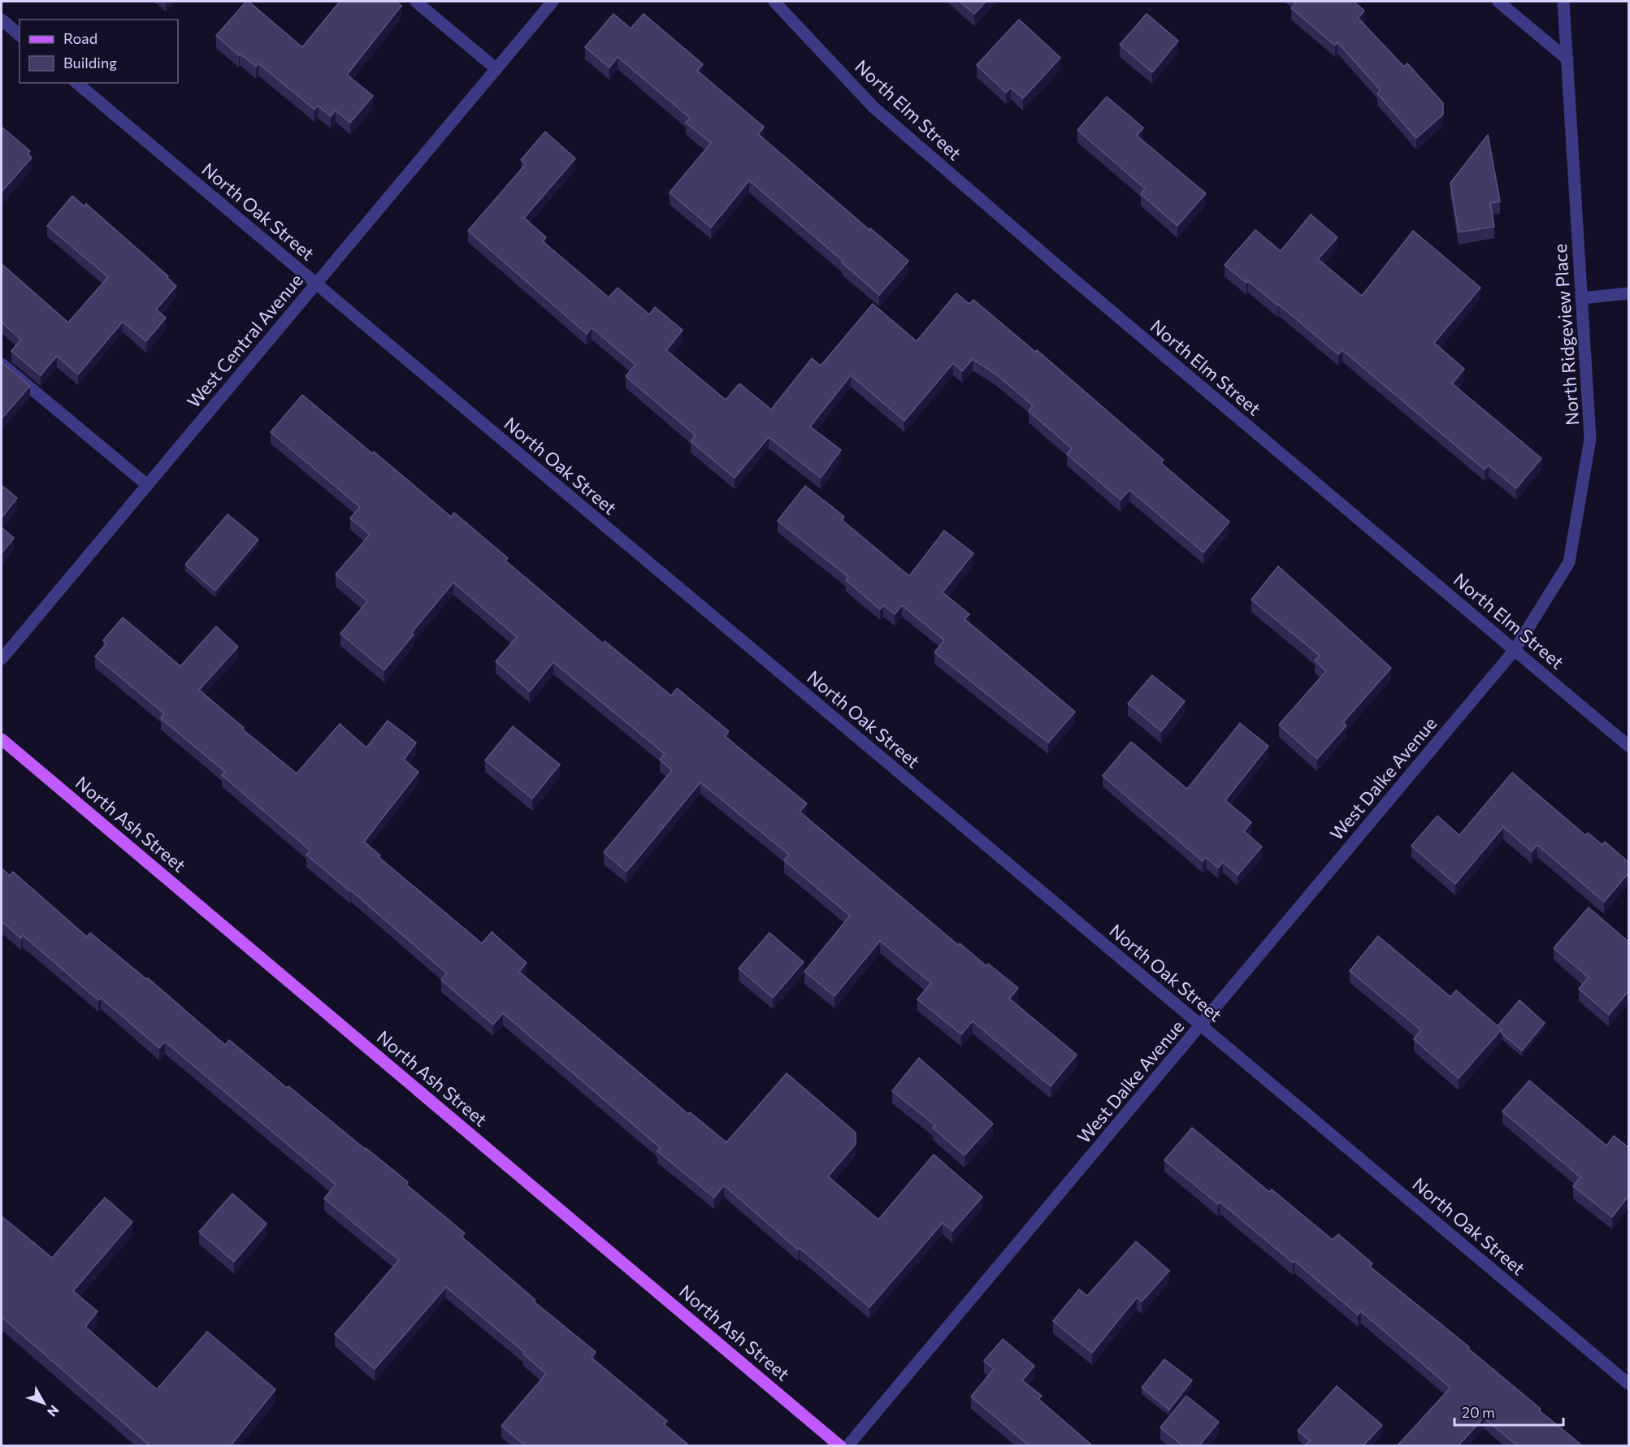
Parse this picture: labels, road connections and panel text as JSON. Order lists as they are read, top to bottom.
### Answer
{
  "streets": {
    "main road": ["North Ash Street"],
    "street": [
      "North Elm Street",
      "North Oak Street",
      "North Ridgeview Place",
      "West Central Avenue",
      "West Dalke Avenue"
    ]
  },
  "crossings": [
    ["North Elm Street", "North Ridgeview Place"],
    ["North Elm Street", "West Dalke Avenue"],
    ["North Oak Street", "West Central Avenue"],
    ["North Oak Street", "West Dalke Avenue"],
    ["North Ridgeview Place", "West Dalke Avenue"]
  ],
  "legend": ["Road", "Building"],
  "scale_bar": "20 m",
  "north": "bottom right"
}
